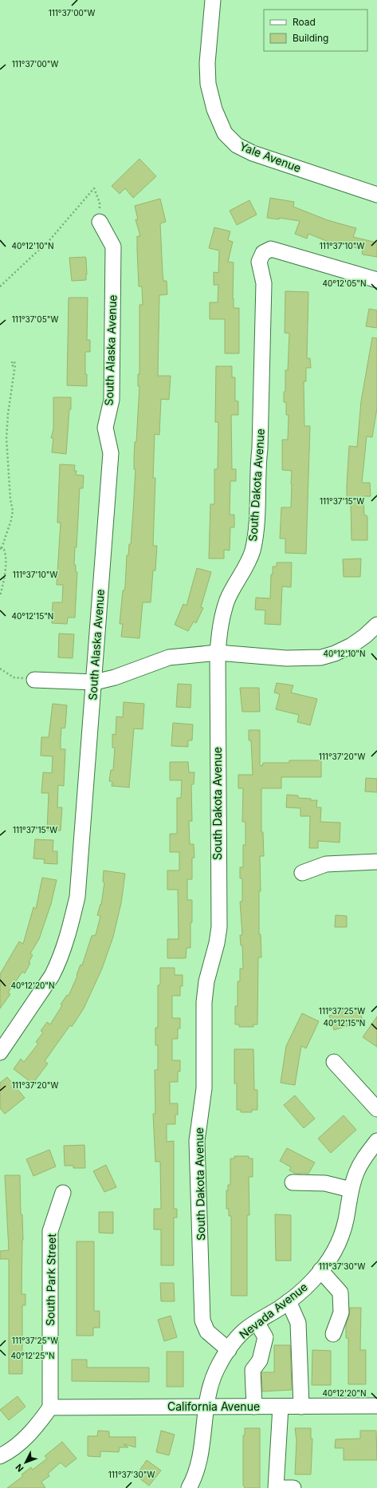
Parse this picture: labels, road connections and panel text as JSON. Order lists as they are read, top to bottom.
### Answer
{
  "streets": {
    "street": [
      "Yale Avenue",
      "South Alaska Avenue",
      "South Dakota Avenue",
      "South Park Street",
      "Nevada Avenue",
      "California Avenue"
    ]
  },
  "crossings": [
    ["South Dakota Avenue", "Nevada Avenue"],
    ["South Park Street", "California Avenue"],
    ["Nevada Avenue", "California Avenue"]
  ],
  "legend": ["Road", "Building"],
  "north": "bottom left",
  "coordinates": [
    "111°37'00\"W",
    "111°37'10\"W",
    "40°12'10\"N",
    "40°12'05\"N",
    "111°37'05\"W",
    "111°37'15\"W",
    "40°12'15\"N",
    "111°37'20\"W",
    "40°12'20\"N",
    "111°37'25\"W",
    "111°37'30\"W",
    "40°12'25\"N"
  ]
}
